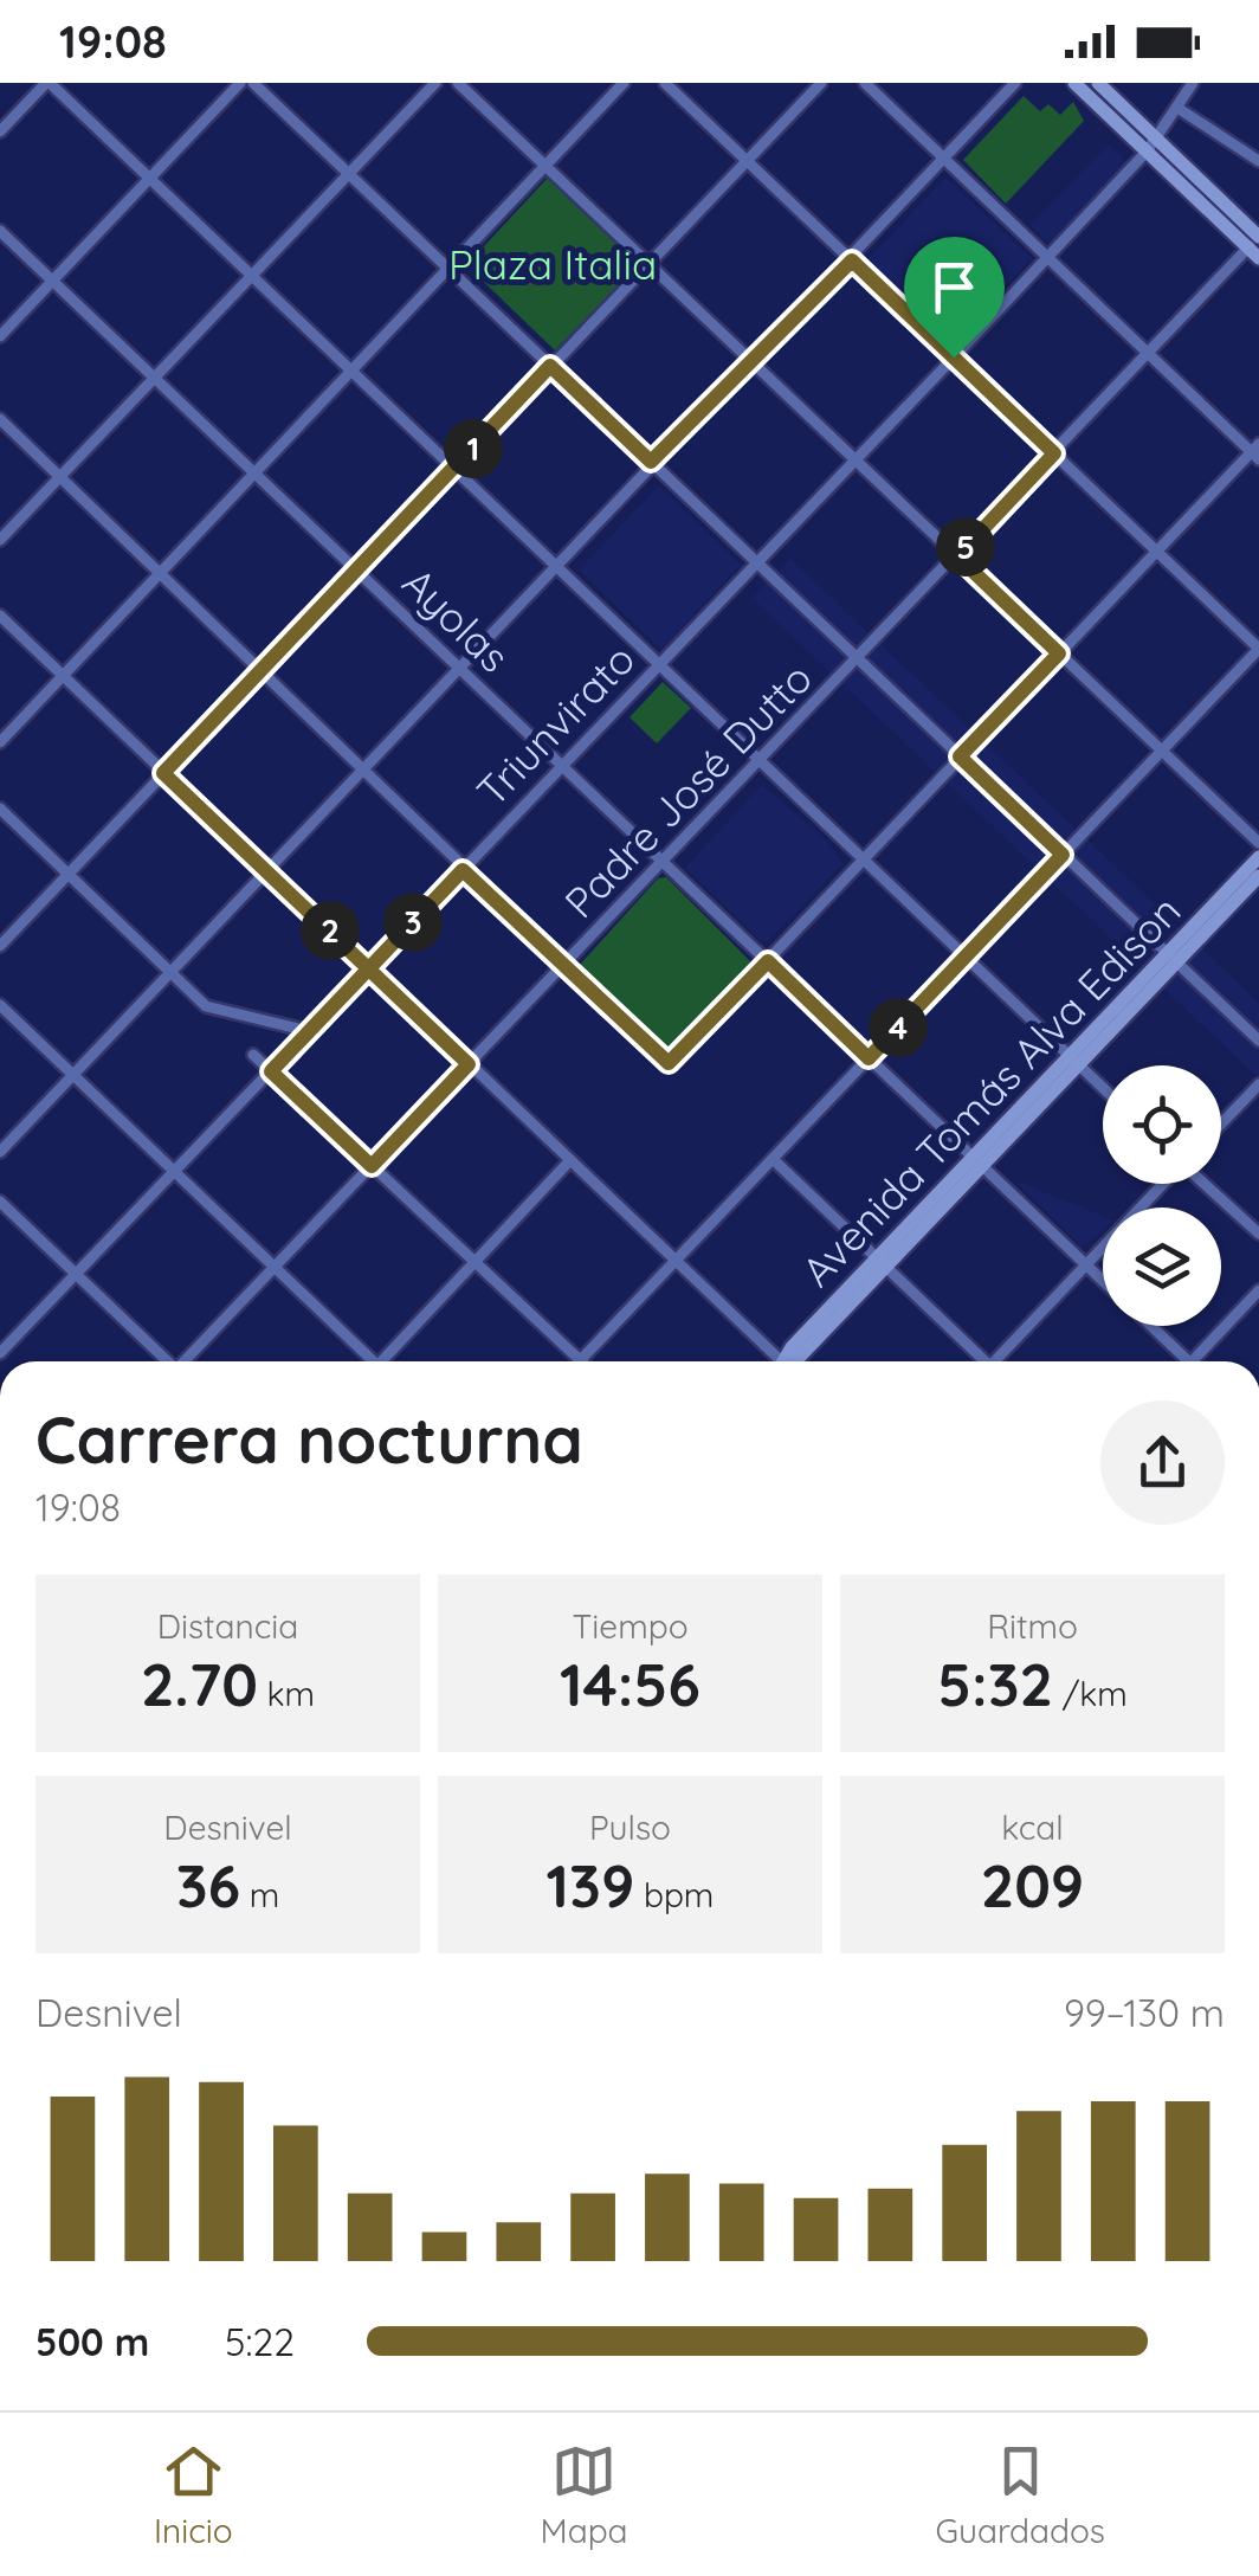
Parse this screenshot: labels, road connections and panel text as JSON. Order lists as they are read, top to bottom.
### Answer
{
  "streets": {
    "main road": ["Avenida Tomás Alva Edison"],
    "street": ["Ayolas", "Triunvirato", "Padre José Dutto"]
  },
  "crossings": [
    ["Ayolas", "Triunvirato"],
    ["Ayolas", "Padre José Dutto"],
    ["Ayolas", "Avenida Tomás Alva Edison"]
  ],
  "parks": ["Plaza Italia"],
  "page": {
    "status": "19:08",
    "pins": [
      "1",
      "5",
      "3",
      "2",
      "4"
    ],
    "heading": ["Carrera nocturna", "19:08"],
    "stats": [
      ["Distancia", "2.70 km"],
      ["Tiempo", "14:56"],
      ["Ritmo", "5:32 /km"],
      ["Desnivel", "36 m"],
      ["Pulso", "139 bpm"],
      ["kcal", "209"]
    ],
    "chart": ["Desnivel", "99–130 m"],
    "list": [
      {
        "name": "500 m",
        "note": "5:22"
      }
    ],
    "tabs": ["Inicio", "Mapa", "Guardados"]
  }
}
